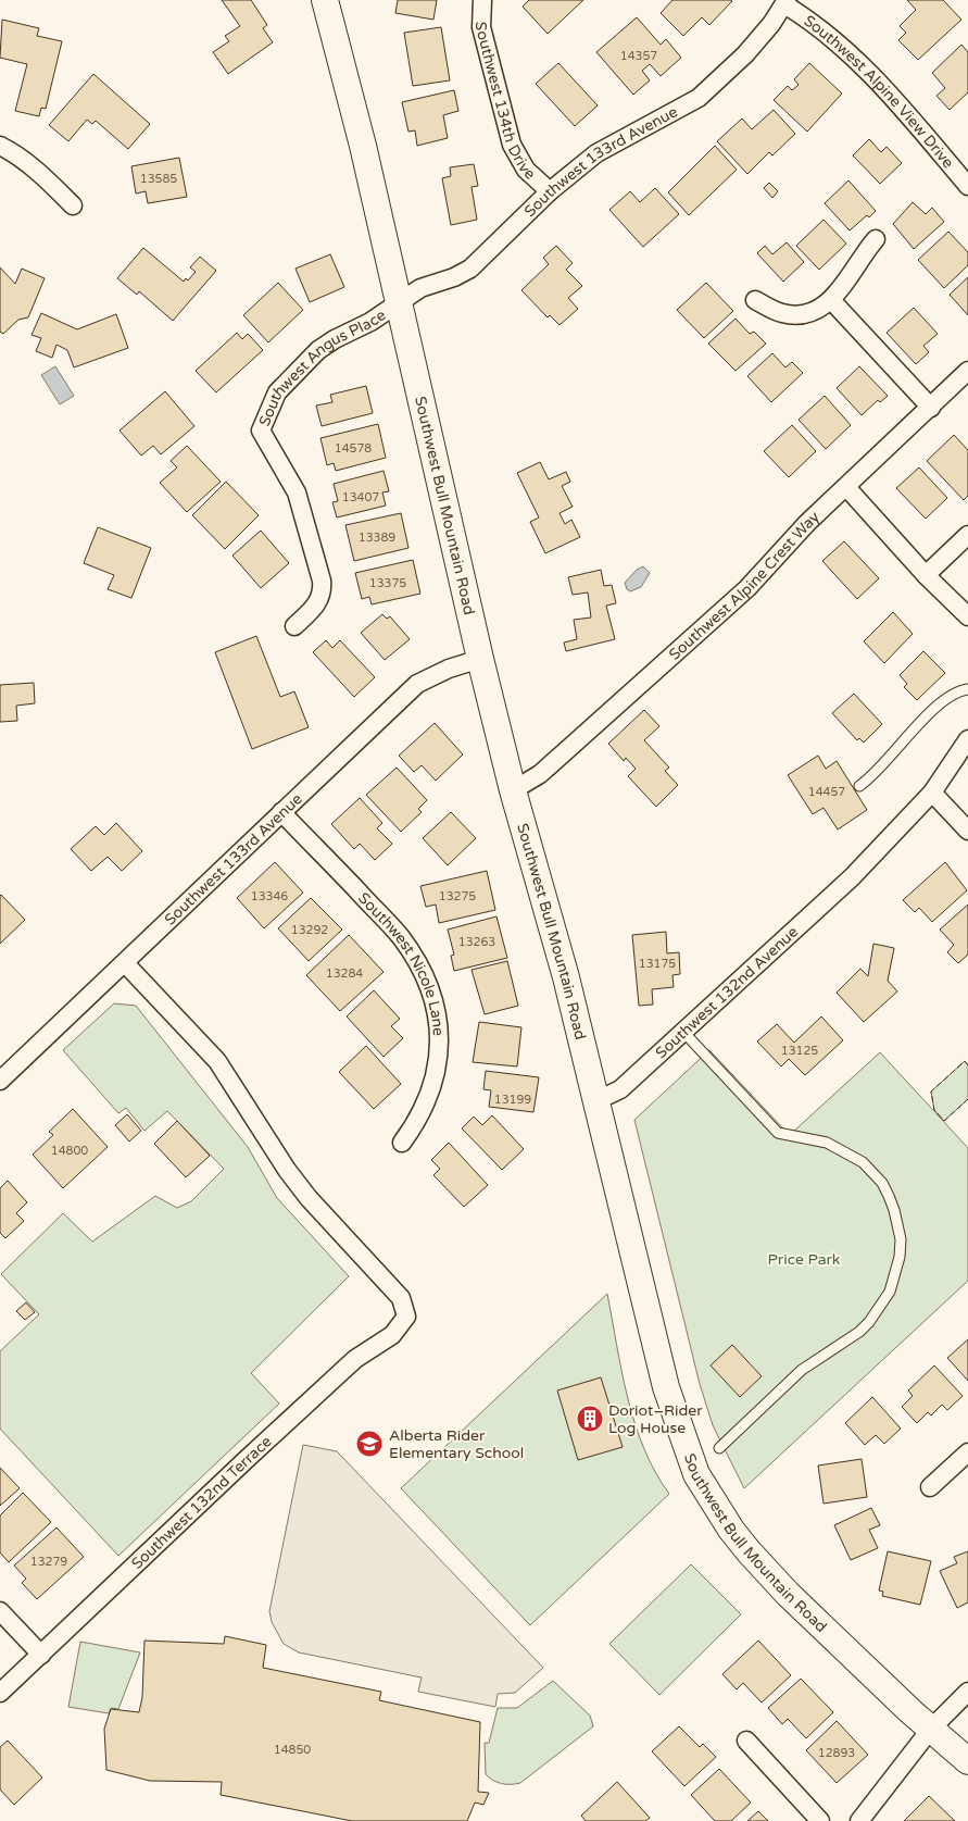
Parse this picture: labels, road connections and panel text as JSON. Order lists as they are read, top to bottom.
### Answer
{
  "streets": {
    "main road": ["Southwest Bull Mountain Road"],
    "street": [
      "Southwest Alpine View Drive",
      "Southwest 134th Drive",
      "Southwest 133rd Avenue",
      "Southwest Angus Place",
      "Southwest Alpine Crest Way",
      "Southwest Nicole Lane",
      "Southwest 132nd Avenue",
      "Southwest 132nd Terrace"
    ]
  },
  "crossings": [
    ["Southwest Alpine View Drive", "Southwest 133rd Avenue"],
    ["Southwest 134th Drive", "Southwest 133rd Avenue"],
    ["Southwest 133rd Avenue", "Southwest Angus Place"],
    ["Southwest 133rd Avenue", "Southwest Bull Mountain Road"],
    ["Southwest 133rd Avenue", "Southwest Nicole Lane"],
    ["Southwest 133rd Avenue", "Southwest 132nd Terrace"],
    ["Southwest Angus Place", "Southwest Bull Mountain Road"],
    ["Southwest Bull Mountain Road", "Southwest Alpine Crest Way"],
    ["Southwest Bull Mountain Road", "Southwest 132nd Avenue"]
  ],
  "parks": ["Price Park"],
  "places": {
    "building": ["Doriot–Rider Log House"],
    "school or university": ["Alberta Rider Elementary School"]
  },
  "house_numbers": [
    "14357",
    "13585",
    "14578",
    "13407",
    "13389",
    "13375",
    "14457",
    "13346",
    "13275",
    "13292",
    "13263",
    "13175",
    "13284",
    "13125",
    "13199",
    "14800",
    "13279",
    "14850",
    "12893"
  ]
}
